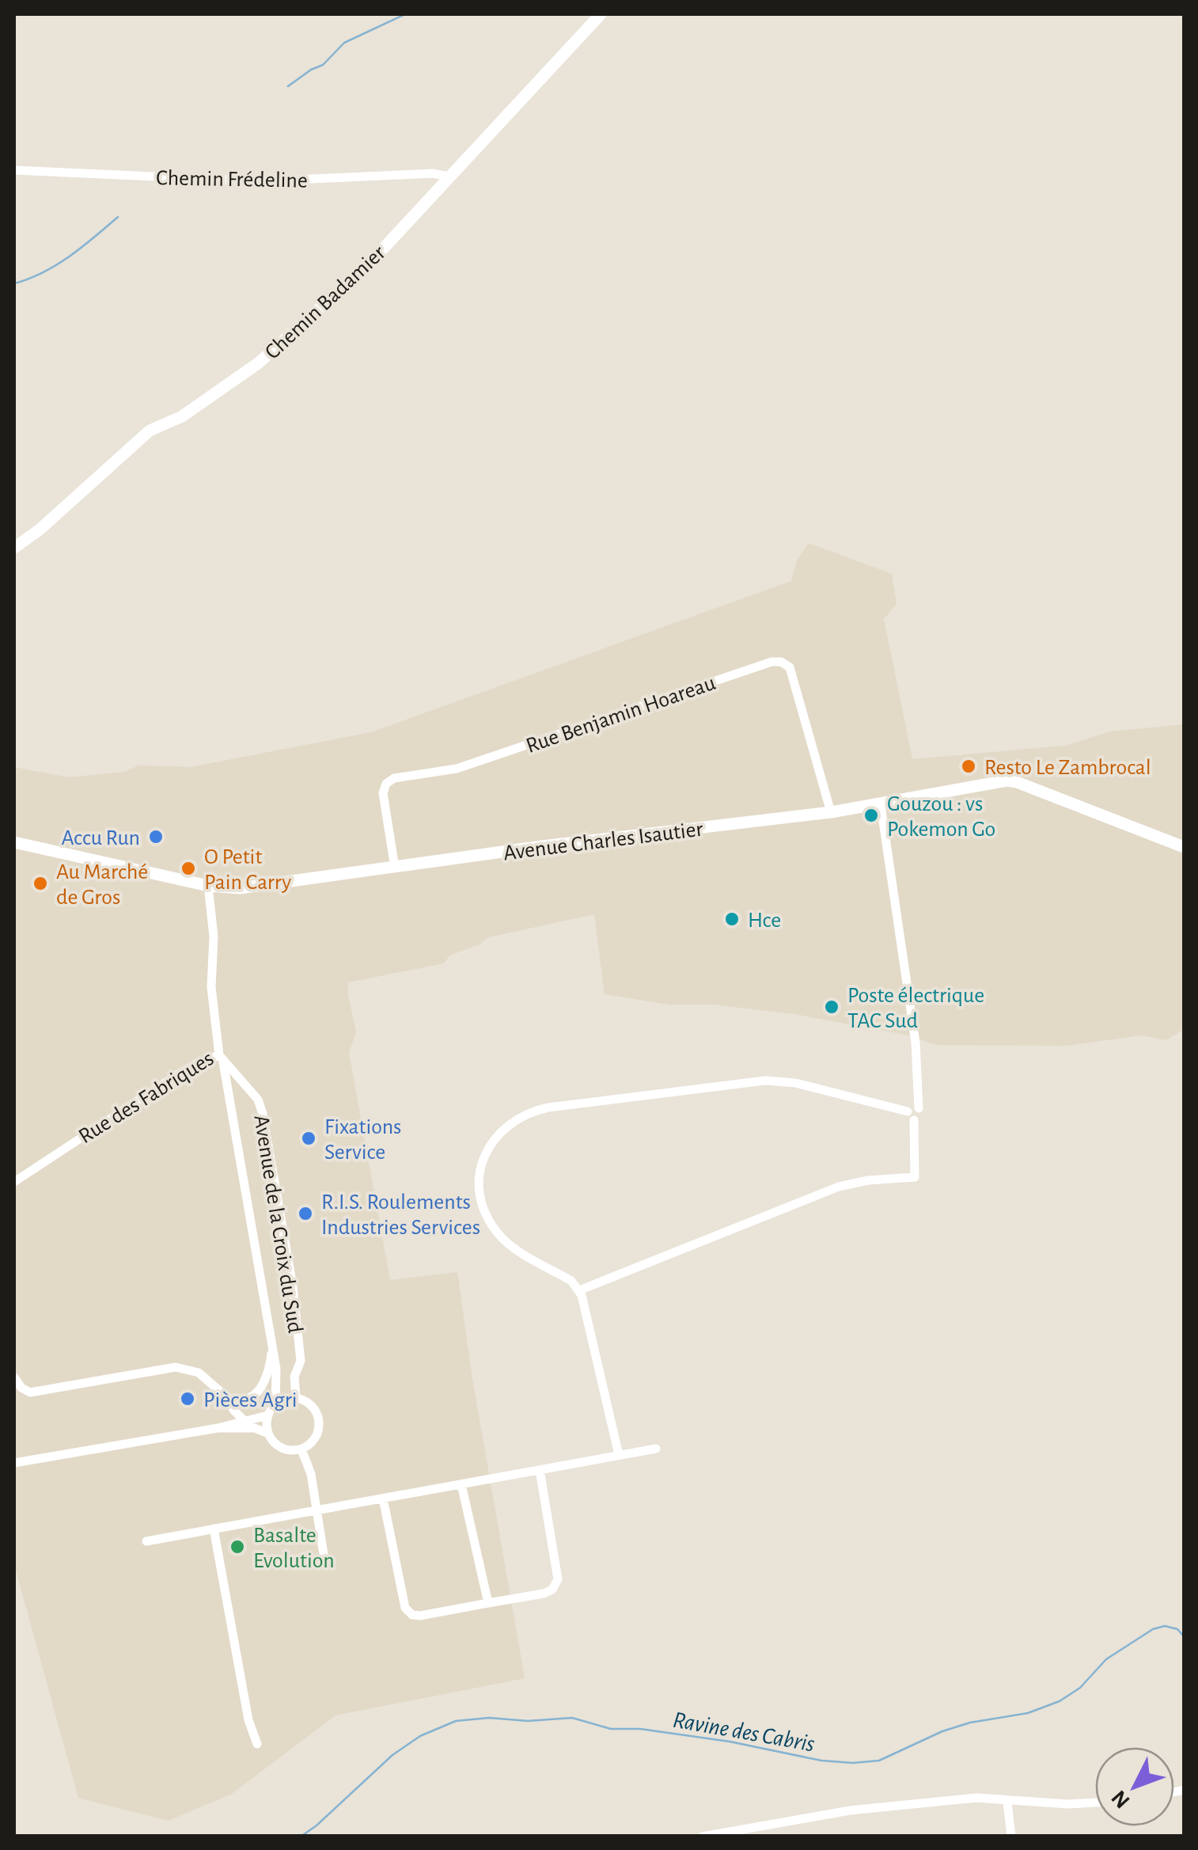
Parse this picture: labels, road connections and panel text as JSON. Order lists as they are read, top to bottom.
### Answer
{
  "streets": {
    "street": [
      "Chemin Frédeline",
      "Chemin Badamier",
      "Rue Benjamin Hoareau",
      "Avenue Charles Isautier",
      "Rue des Fabriques",
      "Avenue de la Croix du Sud"
    ]
  },
  "crossings": [
    ["Chemin Frédeline", "Chemin Badamier"],
    ["Rue Benjamin Hoareau", "Avenue Charles Isautier"],
    ["Avenue Charles Isautier", "Rue des Fabriques"],
    ["Rue des Fabriques", "Avenue de la Croix du Sud"]
  ],
  "water": ["Ravine des Cabris"],
  "places": [
    "Resto Le Zambrocal",
    "Gouzou : vs Pokemon Go",
    "Accu Run",
    "O Petit Pain Carry",
    "Au Marché de Gros",
    "Hce",
    "Poste électrique TAC Sud",
    "Fixations Service",
    "R.I.S. Roulements Industries Services",
    "Pièces Agri",
    "Basalte Evolution"
  ],
  "north": "bottom left"
}
